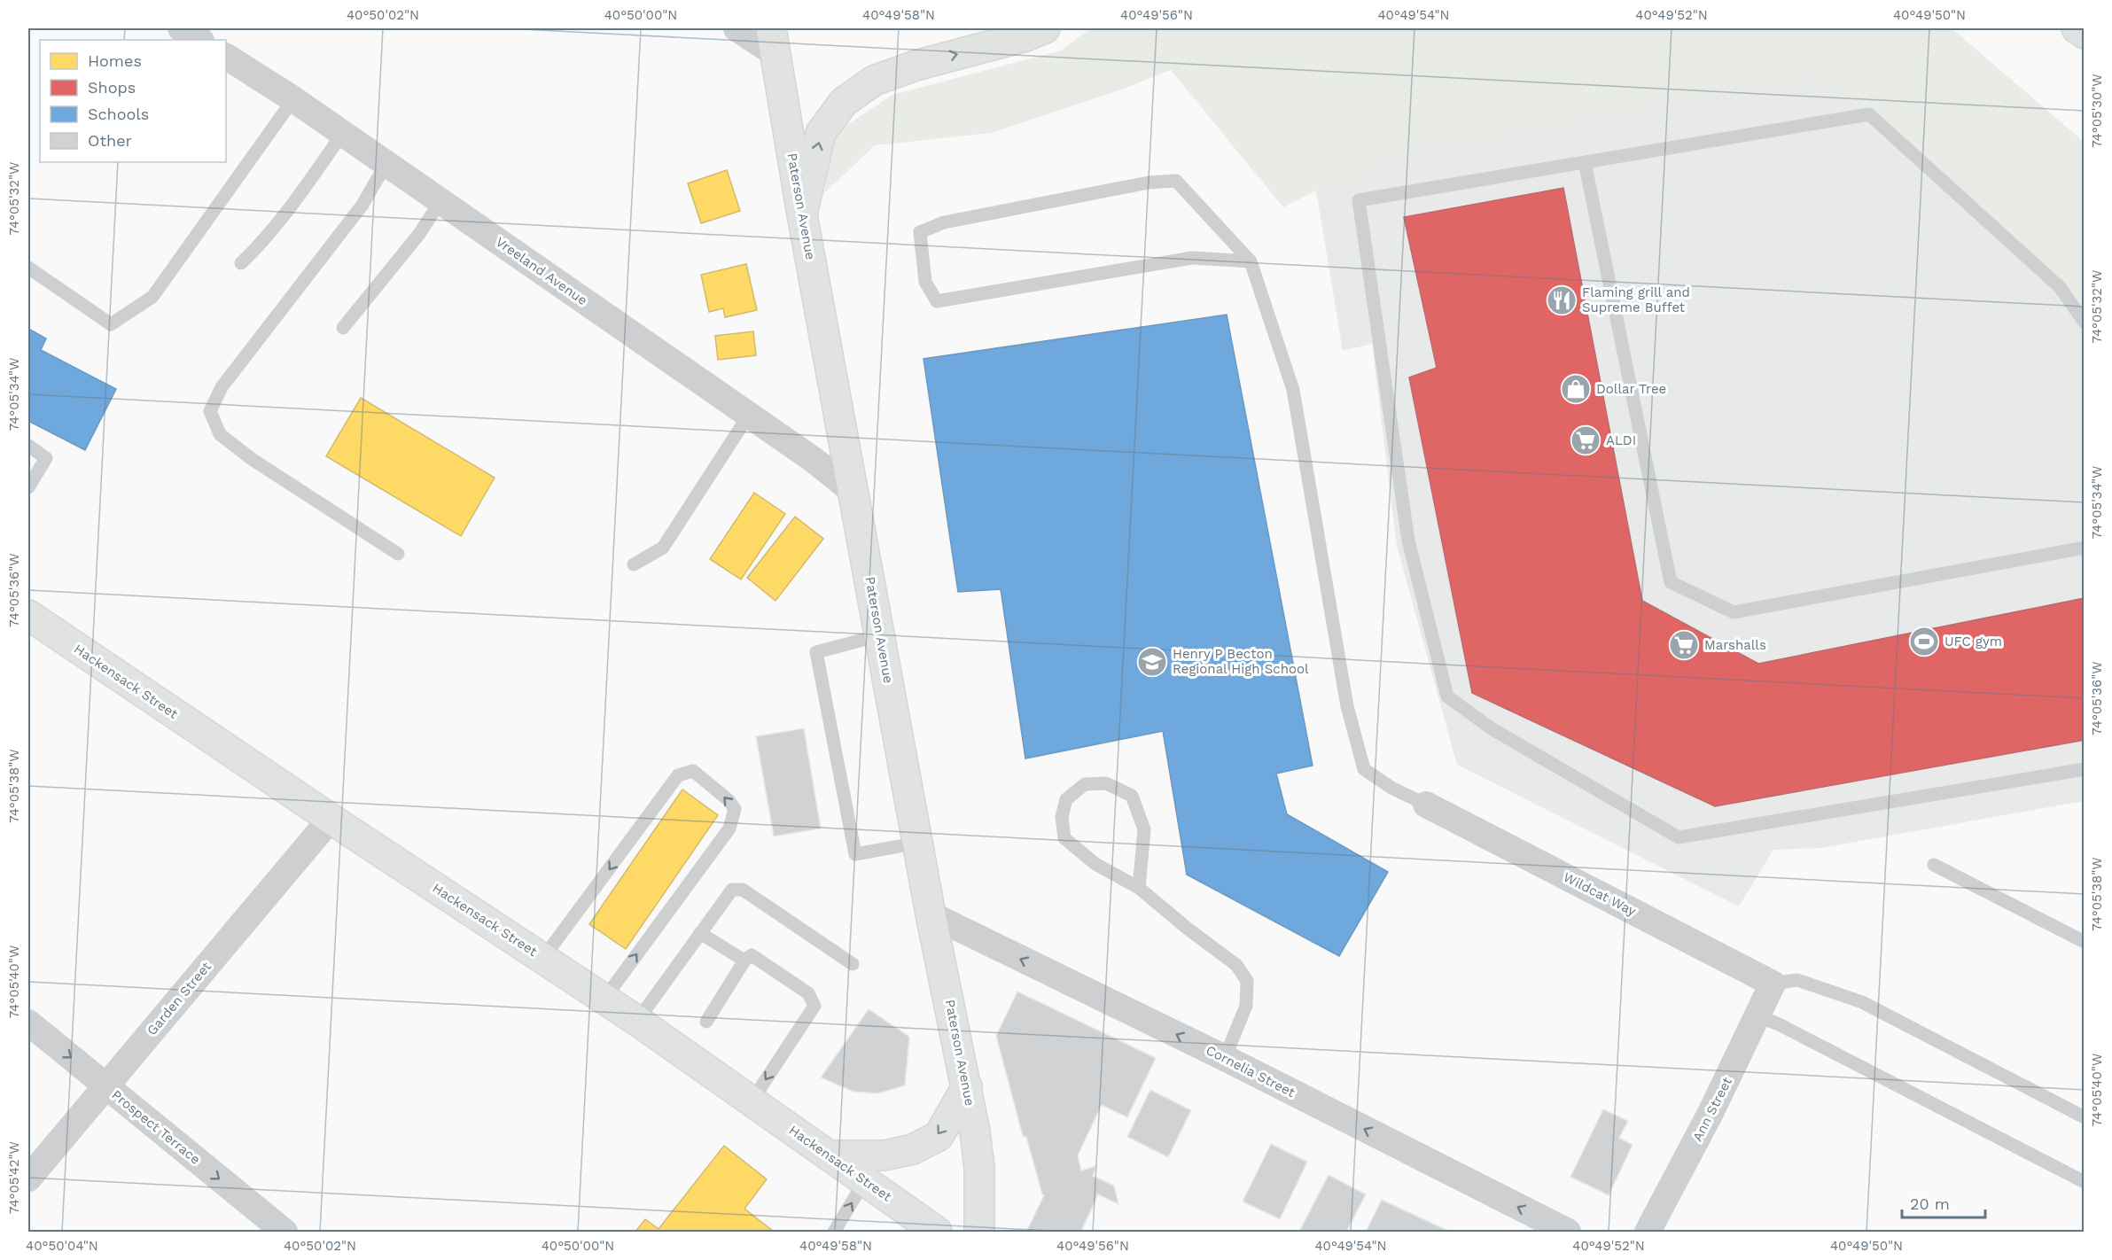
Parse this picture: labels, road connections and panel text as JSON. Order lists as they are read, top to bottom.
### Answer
{
  "streets": {
    "main road": ["Paterson Avenue", "Hackensack Street"],
    "street": [
      "Vreeland Avenue",
      "Wildcat Way",
      "Garden Street",
      "Cornelia Street",
      "Ann Street",
      "Prospect Terrace"
    ]
  },
  "crossings": [
    ["Paterson Avenue", "Vreeland Avenue"],
    ["Paterson Avenue", "Cornelia Street"],
    ["Hackensack Street", "Garden Street"],
    ["Wildcat Way", "Ann Street"],
    ["Garden Street", "Prospect Terrace"]
  ],
  "one_way": ["Cornelia Street", "Prospect Terrace"],
  "places": {
    "restaurant": ["Flaming grill and Supreme Buffet"],
    "shop": ["Dollar Tree"],
    "supermarket": ["ALDI", "Marshalls"],
    "sports": ["UFC gym"],
    "school or university": ["Henry P Becton Regional High School"]
  },
  "legend": [
    "Homes",
    "Shops",
    "Schools",
    "Other"
  ],
  "scale_bar": "20 m",
  "coordinates": [
    "40°50'02\"N",
    "40°50'00\"N",
    "40°49'58\"N",
    "40°49'56\"N",
    "40°49'54\"N",
    "40°49'52\"N",
    "40°49'50\"N",
    "74°05'30\"W",
    "74°05'32\"W",
    "74°05'34\"W",
    "74°05'36\"W",
    "74°05'38\"W",
    "74°05'40\"W",
    "74°05'42\"W",
    "40°50'04\"N"
  ]
}
